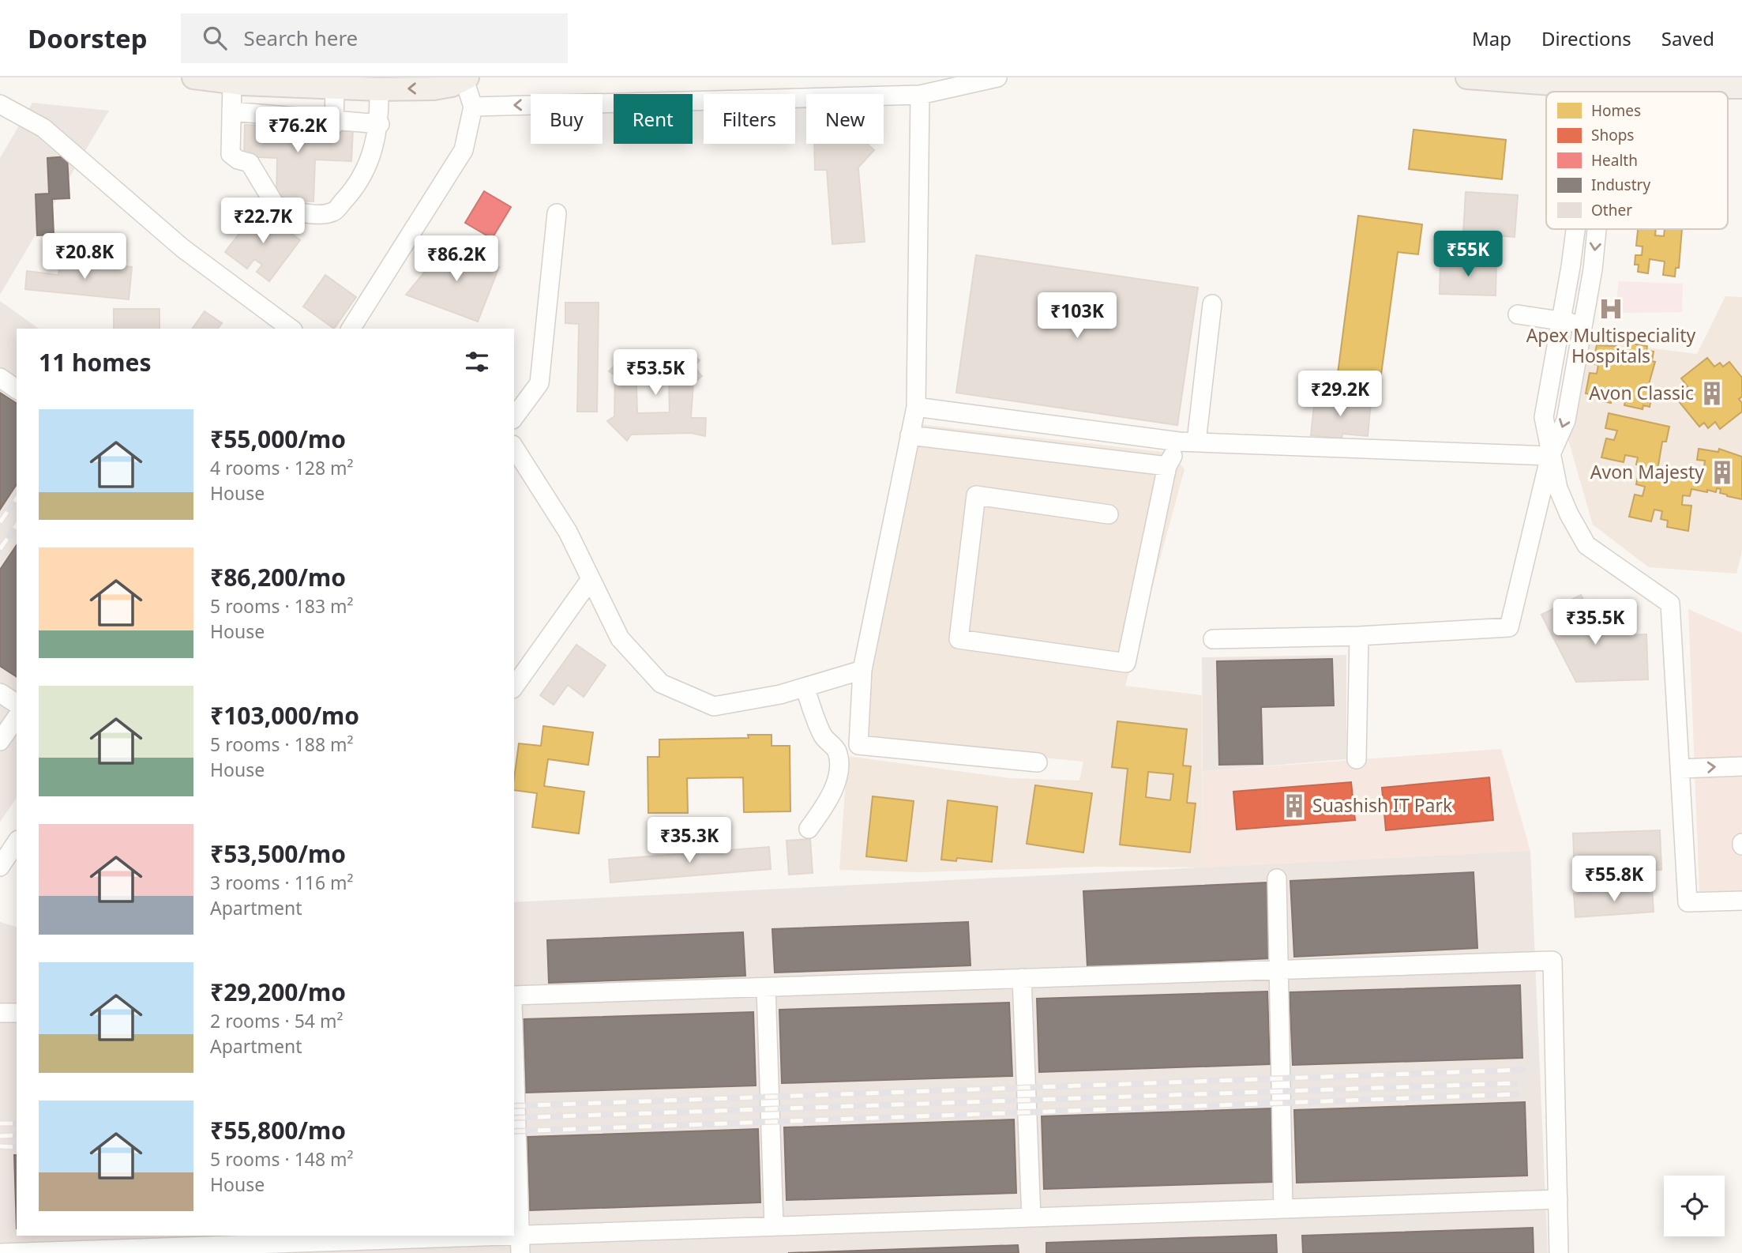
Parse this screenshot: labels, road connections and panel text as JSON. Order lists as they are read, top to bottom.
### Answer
{
  "places": {
    "hospital": ["Apex Multispeciality Hospitals"],
    "building": ["Avon Classic", "Avon Majesty", "Suashish IT Park"]
  },
  "legend": [
    "Homes",
    "Shops",
    "Health",
    "Industry",
    "Other"
  ],
  "page": {
    "header": "Doorstep",
    "search": "Search here",
    "nav": ["Map", "Directions", "Saved"],
    "chip": [
      "Buy",
      "Rent",
      "Filters",
      "New"
    ],
    "price": [
      "₹76.2K",
      "₹22.7K",
      "₹55K",
      "₹20.8K",
      "₹86.2K",
      "₹103K",
      "₹53.5K",
      "₹29.2K",
      "₹35.5K",
      "₹35.3K",
      "₹55.8K"
    ],
    "heading": "11 homes",
    "list": [
      {
        "name": "₹55,000/mo",
        "note": "4 rooms · 128 m² · House"
      },
      {
        "name": "₹86,200/mo",
        "note": "5 rooms · 183 m² · House"
      },
      {
        "name": "₹103,000/mo",
        "note": "5 rooms · 188 m² · House"
      },
      {
        "name": "₹53,500/mo",
        "note": "3 rooms · 116 m² · Apartment"
      },
      {
        "name": "₹29,200/mo",
        "note": "2 rooms · 54 m² · Apartment"
      },
      {
        "name": "₹55,800/mo",
        "note": "5 rooms · 148 m² · House"
      }
    ]
  }
}
